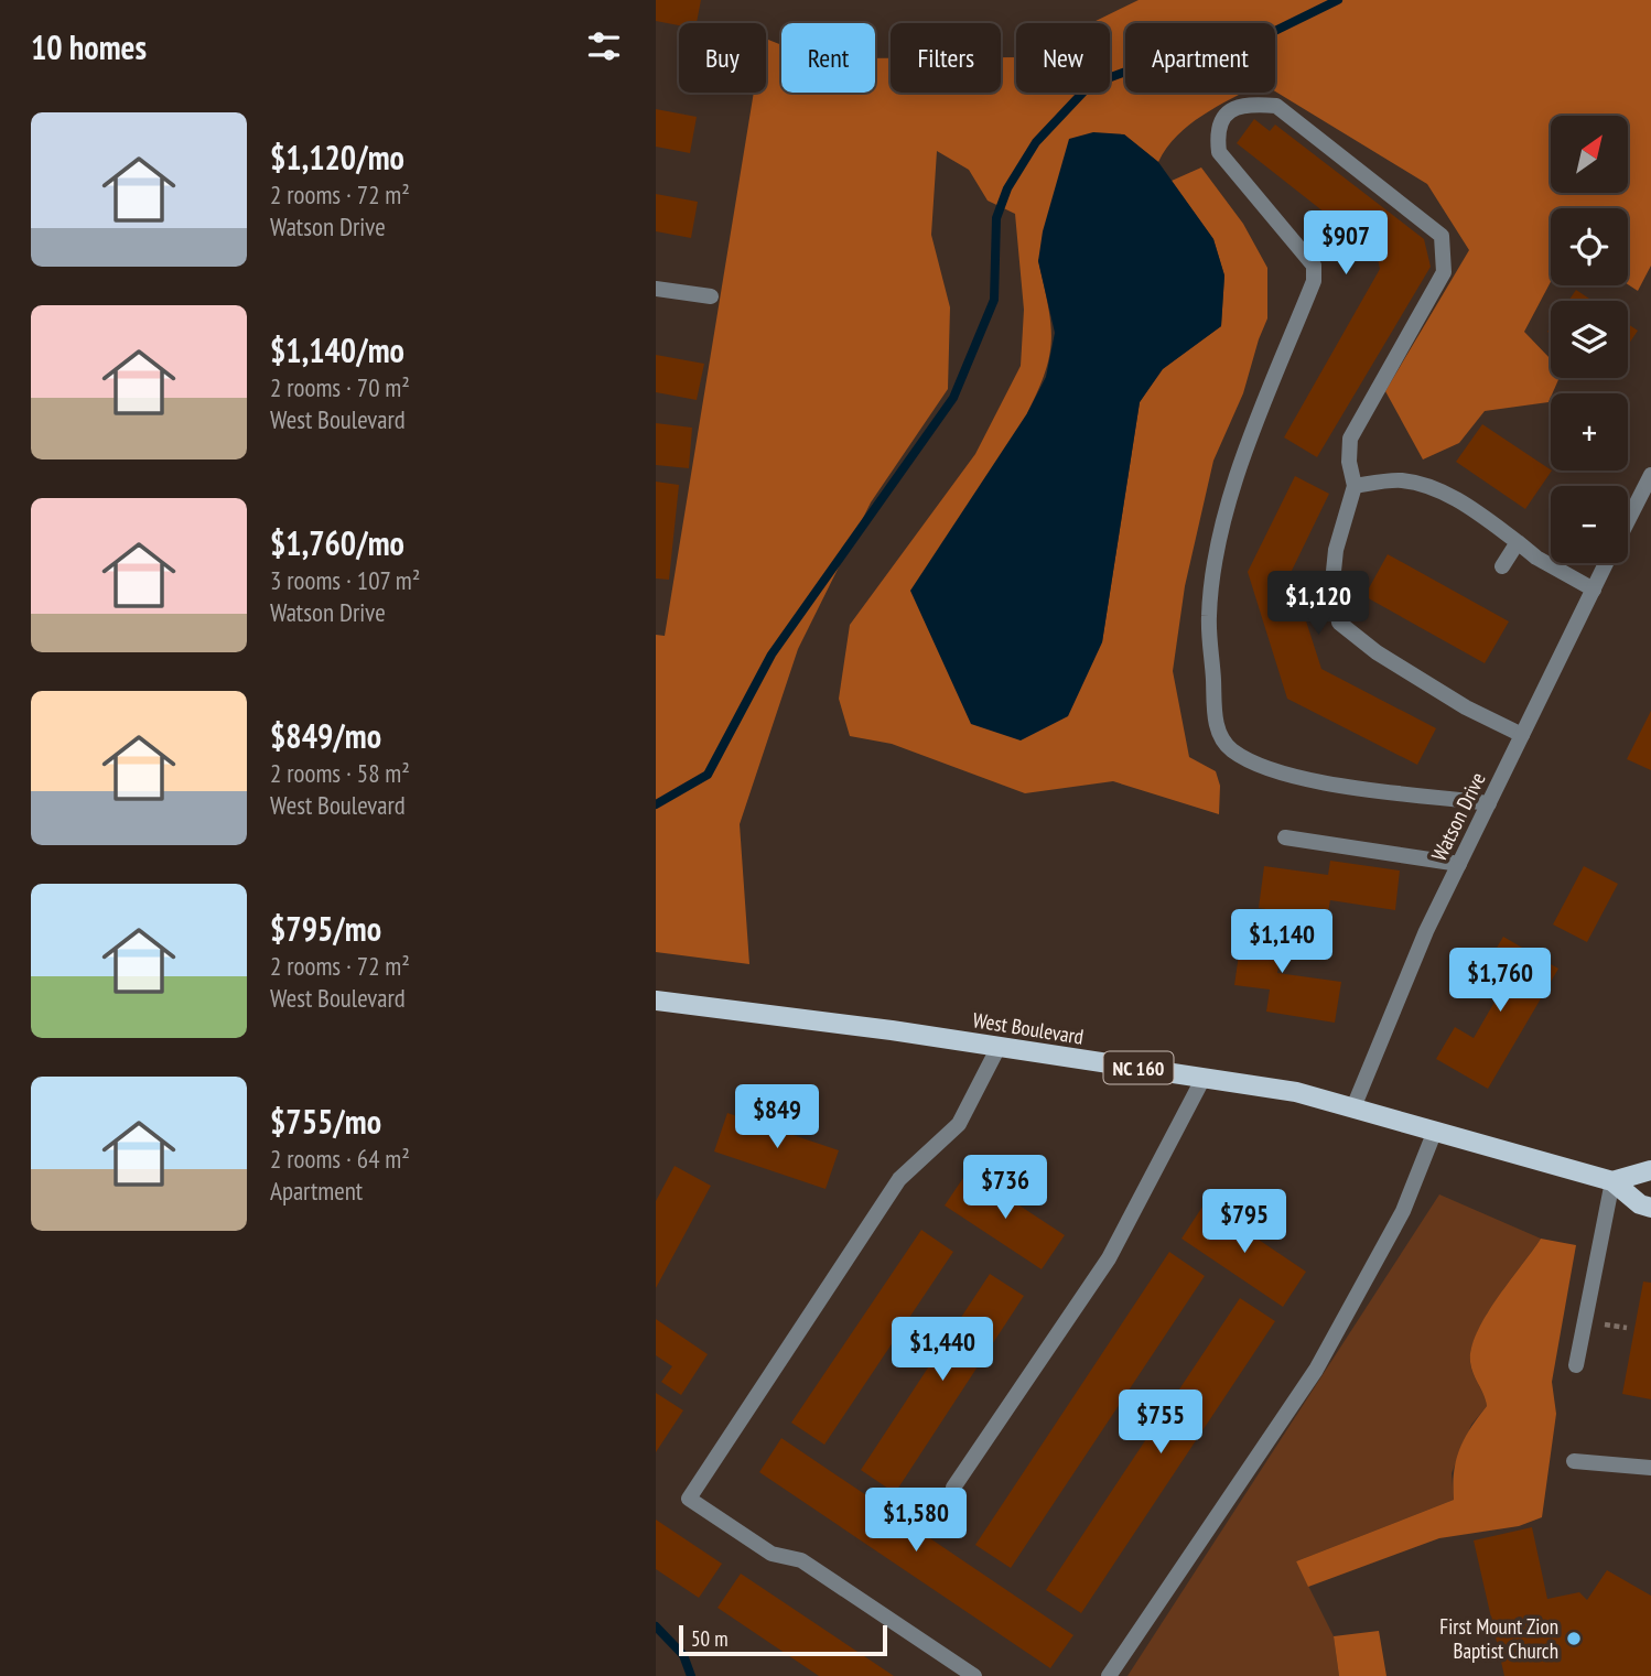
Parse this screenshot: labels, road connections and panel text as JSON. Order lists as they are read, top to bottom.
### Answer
{
  "streets": {
    "main road": ["West Boulevard", "NC 160"],
    "street": ["Watson Drive"]
  },
  "crossings": [
    ["Watson Drive", "West Boulevard"]
  ],
  "places": ["First Mount Zion Baptist Church"],
  "scale_bar": "50 m",
  "north": "top right",
  "page": {
    "heading": "10 homes",
    "chip": [
      "Buy",
      "Rent",
      "Filters",
      "New",
      "Apartment"
    ],
    "list": [
      {
        "name": "$1,120/mo",
        "note": "2 rooms · 72 m² · Watson Drive"
      },
      {
        "name": "$1,140/mo",
        "note": "2 rooms · 70 m² · West Boulevard"
      },
      {
        "name": "$1,760/mo",
        "note": "3 rooms · 107 m² · Watson Drive"
      },
      {
        "name": "$849/mo",
        "note": "2 rooms · 58 m² · West Boulevard"
      },
      {
        "name": "$795/mo",
        "note": "2 rooms · 72 m² · West Boulevard"
      },
      {
        "name": "$755/mo",
        "note": "2 rooms · 64 m² · Apartment"
      }
    ],
    "map_buttons": ["+", "−"],
    "price": [
      "$907",
      "$1,120",
      "$1,140",
      "$1,760",
      "$849",
      "$736",
      "$795",
      "$1,440",
      "$755",
      "$1,580"
    ],
    "scale": "50 m"
  }
}
